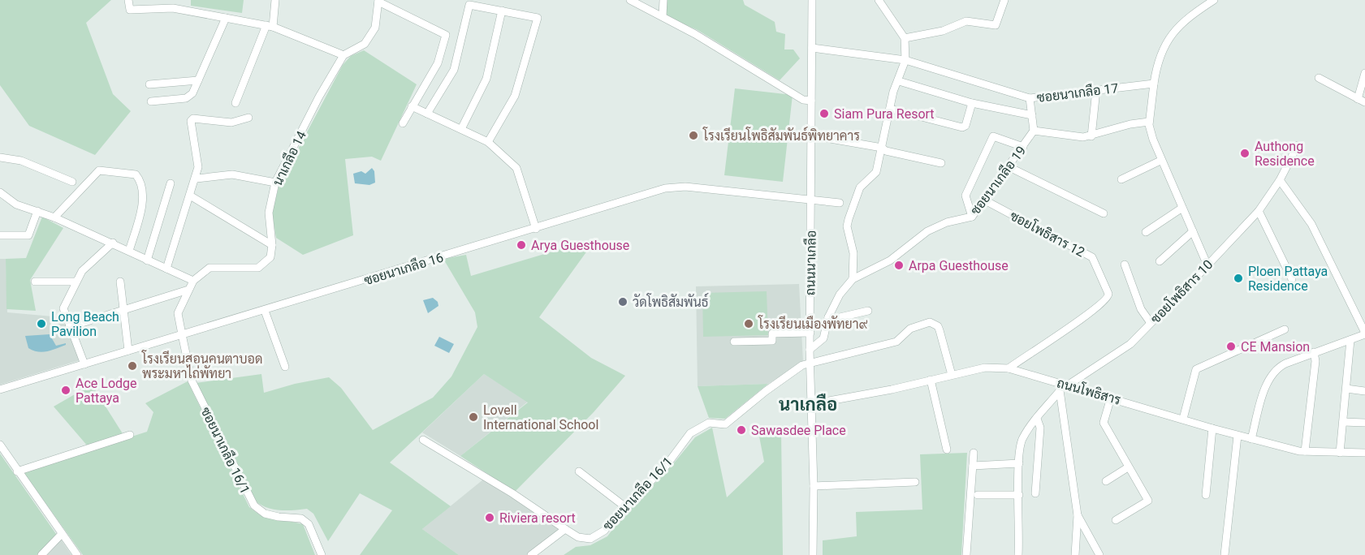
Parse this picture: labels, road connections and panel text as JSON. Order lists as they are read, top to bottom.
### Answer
{
  "streets": {
    "street": [
      "ซอยนาเกลือ 17",
      "นาเกลือ 14",
      "ซอยนาเกลือ 19",
      "ซอยโพธิสาร 12",
      "ถนนนาเกลือ",
      "ซอยนาเกลือ 16",
      "ซอยโพธิสาร 10",
      "ถนนโพธิสาร",
      "ซอยนาเกลือ 16/1"
    ]
  },
  "crossings": [
    ["ซอยนาเกลือ 17", "ถนนนาเกลือ"],
    ["ซอยนาเกลือ 19", "ซอยโพธิสาร 12"],
    ["ซอยนาเกลือ 19", "ถนนนาเกลือ"],
    ["ซอยโพธิสาร 12", "ถนนโพธิสาร"],
    ["ถนนนาเกลือ", "ซอยนาเกลือ 16"],
    ["ถนนนาเกลือ", "ถนนโพธิสาร"],
    ["ถนนนาเกลือ", "ซอยนาเกลือ 16/1"],
    ["ซอยนาเกลือ 16", "ซอยนาเกลือ 16/1"],
    ["ซอยโพธิสาร 10", "ถนนโพธิสาร"],
    ["ถนนโพธิสาร", "ซอยนาเกลือ 16/1"]
  ],
  "districts": ["นาเกลือ"],
  "places": [
    "Siam Pura Resort",
    "โรงเรียนโพธิสัมพันธ์พิทยาคาร",
    "Authong Residence",
    "Arya Guesthouse",
    "Arpa Guesthouse",
    "Ploen Pattaya Residence",
    "วัดโพธิสัมพันธ์",
    "Long Beach Pavilion",
    "โรงเรียนเมืองพัทยา๙",
    "CE Mansion",
    "โรงเรียนสอนคนตาบอด พระมหาไถ่พัทยา",
    "Ace Lodge Pattaya",
    "Lovell International School",
    "Sawasdee Place",
    "Riviera resort"
  ]
}
